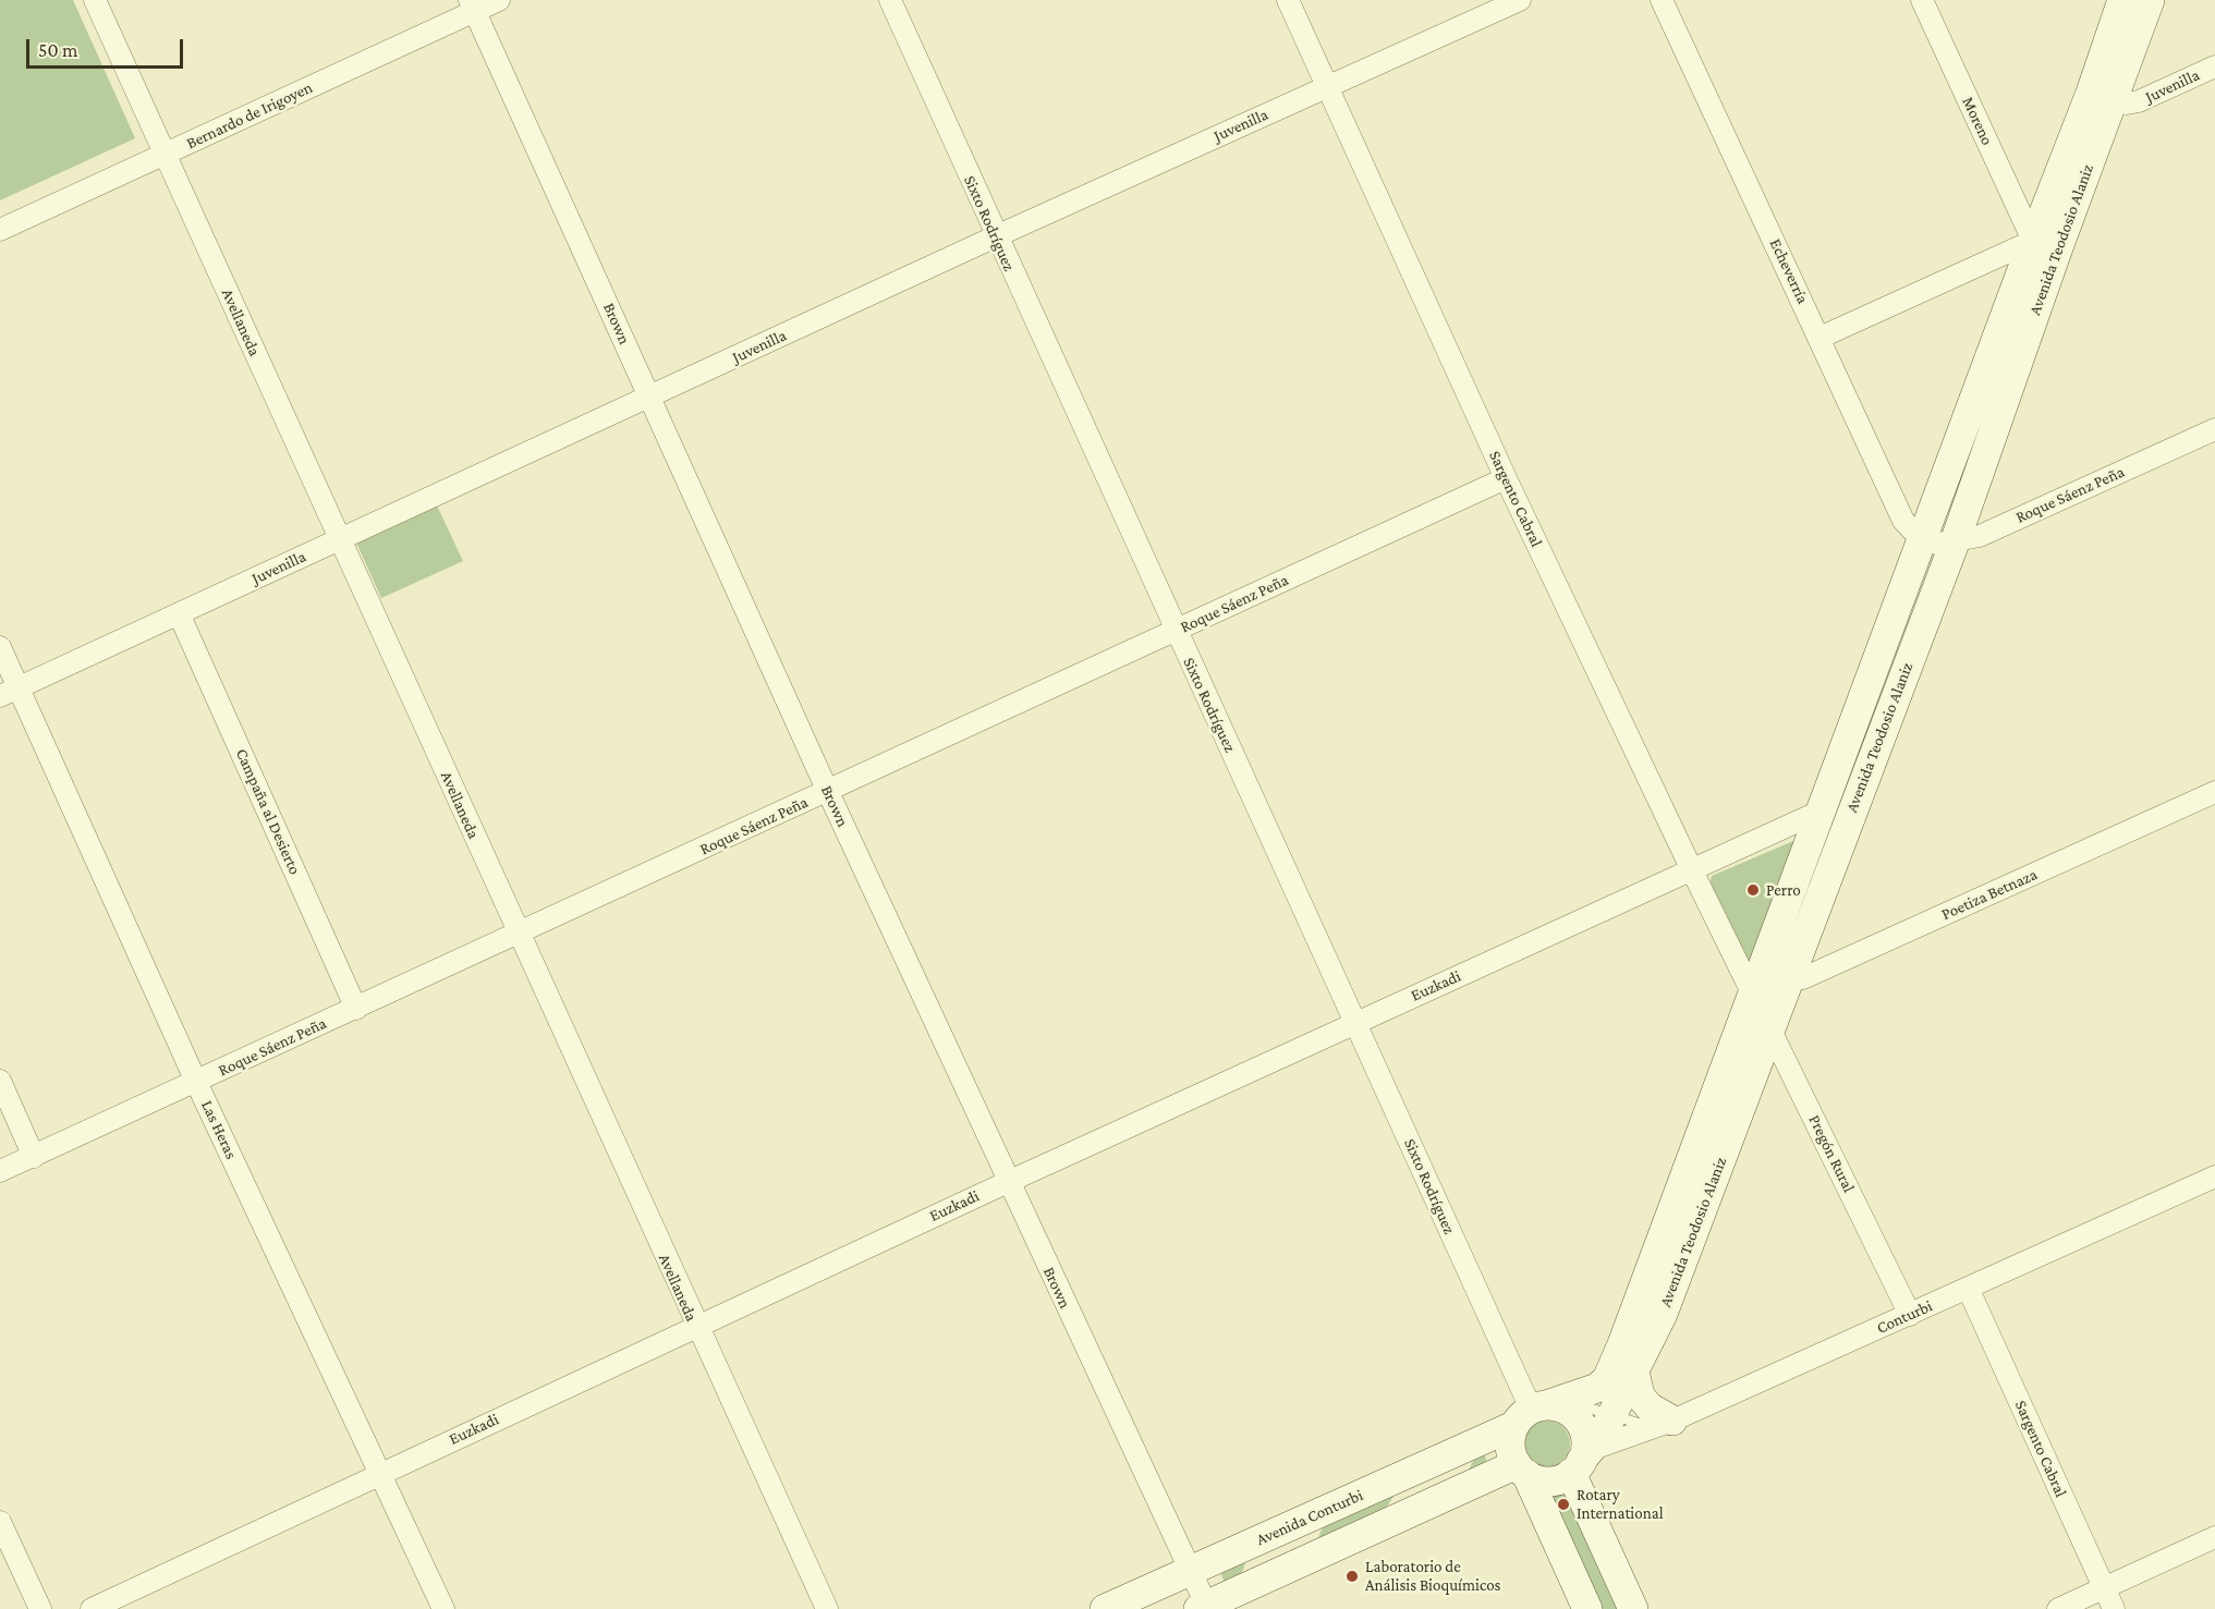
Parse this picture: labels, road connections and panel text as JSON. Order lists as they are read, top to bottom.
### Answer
{
  "streets": {
    "main road": ["Avenida Teodosio Alaniz", "Avenida Conturbi"],
    "street": [
      "Juvenilla",
      "Bernardo de Irigoyen",
      "Moreno",
      "Sixto Rodríguez",
      "Echeverría",
      "Avellaneda",
      "Brown",
      "Roque Sáenz Peña",
      "Sargento Cabral",
      "Campaña al Desierto",
      "Poetiza Betnaza",
      "Euzkadi",
      "Las Heras",
      "Pregón Rural",
      "Conturbi"
    ]
  },
  "crossings": [
    ["Juvenilla", "Sixto Rodríguez"],
    ["Juvenilla", "Avenida Teodosio Alaniz"],
    ["Juvenilla", "Avellaneda"],
    ["Juvenilla", "Brown"],
    ["Juvenilla", "Sargento Cabral"],
    ["Juvenilla", "Campaña al Desierto"],
    ["Juvenilla", "Las Heras"],
    ["Bernardo de Irigoyen", "Avellaneda"],
    ["Bernardo de Irigoyen", "Brown"],
    ["Moreno", "Avenida Teodosio Alaniz"],
    ["Sixto Rodríguez", "Avenida Teodosio Alaniz"],
    ["Sixto Rodríguez", "Roque Sáenz Peña"],
    ["Sixto Rodríguez", "Euzkadi"],
    ["Sixto Rodríguez", "Avenida Conturbi"],
    ["Avenida Teodosio Alaniz", "Echeverría"],
    ["Avenida Teodosio Alaniz", "Roque Sáenz Peña"],
    ["Avenida Teodosio Alaniz", "Sargento Cabral"],
    ["Avenida Teodosio Alaniz", "Poetiza Betnaza"],
    ["Avenida Teodosio Alaniz", "Euzkadi"],
    ["Avenida Teodosio Alaniz", "Pregón Rural"],
    ["Avenida Teodosio Alaniz", "Conturbi"],
    ["Avenida Teodosio Alaniz", "Avenida Conturbi"],
    ["Echeverría", "Roque Sáenz Peña"],
    ["Avellaneda", "Roque Sáenz Peña"],
    ["Avellaneda", "Euzkadi"],
    ["Brown", "Roque Sáenz Peña"],
    ["Brown", "Euzkadi"],
    ["Brown", "Avenida Conturbi"],
    ["Roque Sáenz Peña", "Sargento Cabral"],
    ["Roque Sáenz Peña", "Campaña al Desierto"],
    ["Roque Sáenz Peña", "Las Heras"],
    ["Sargento Cabral", "Euzkadi"],
    ["Sargento Cabral", "Pregón Rural"],
    ["Sargento Cabral", "Conturbi"],
    ["Euzkadi", "Las Heras"],
    ["Pregón Rural", "Conturbi"]
  ],
  "places": ["Perro", "Rotary International", "Laboratorio de Análisis Bioquímicos"],
  "scale_bar": "50 m"
}
